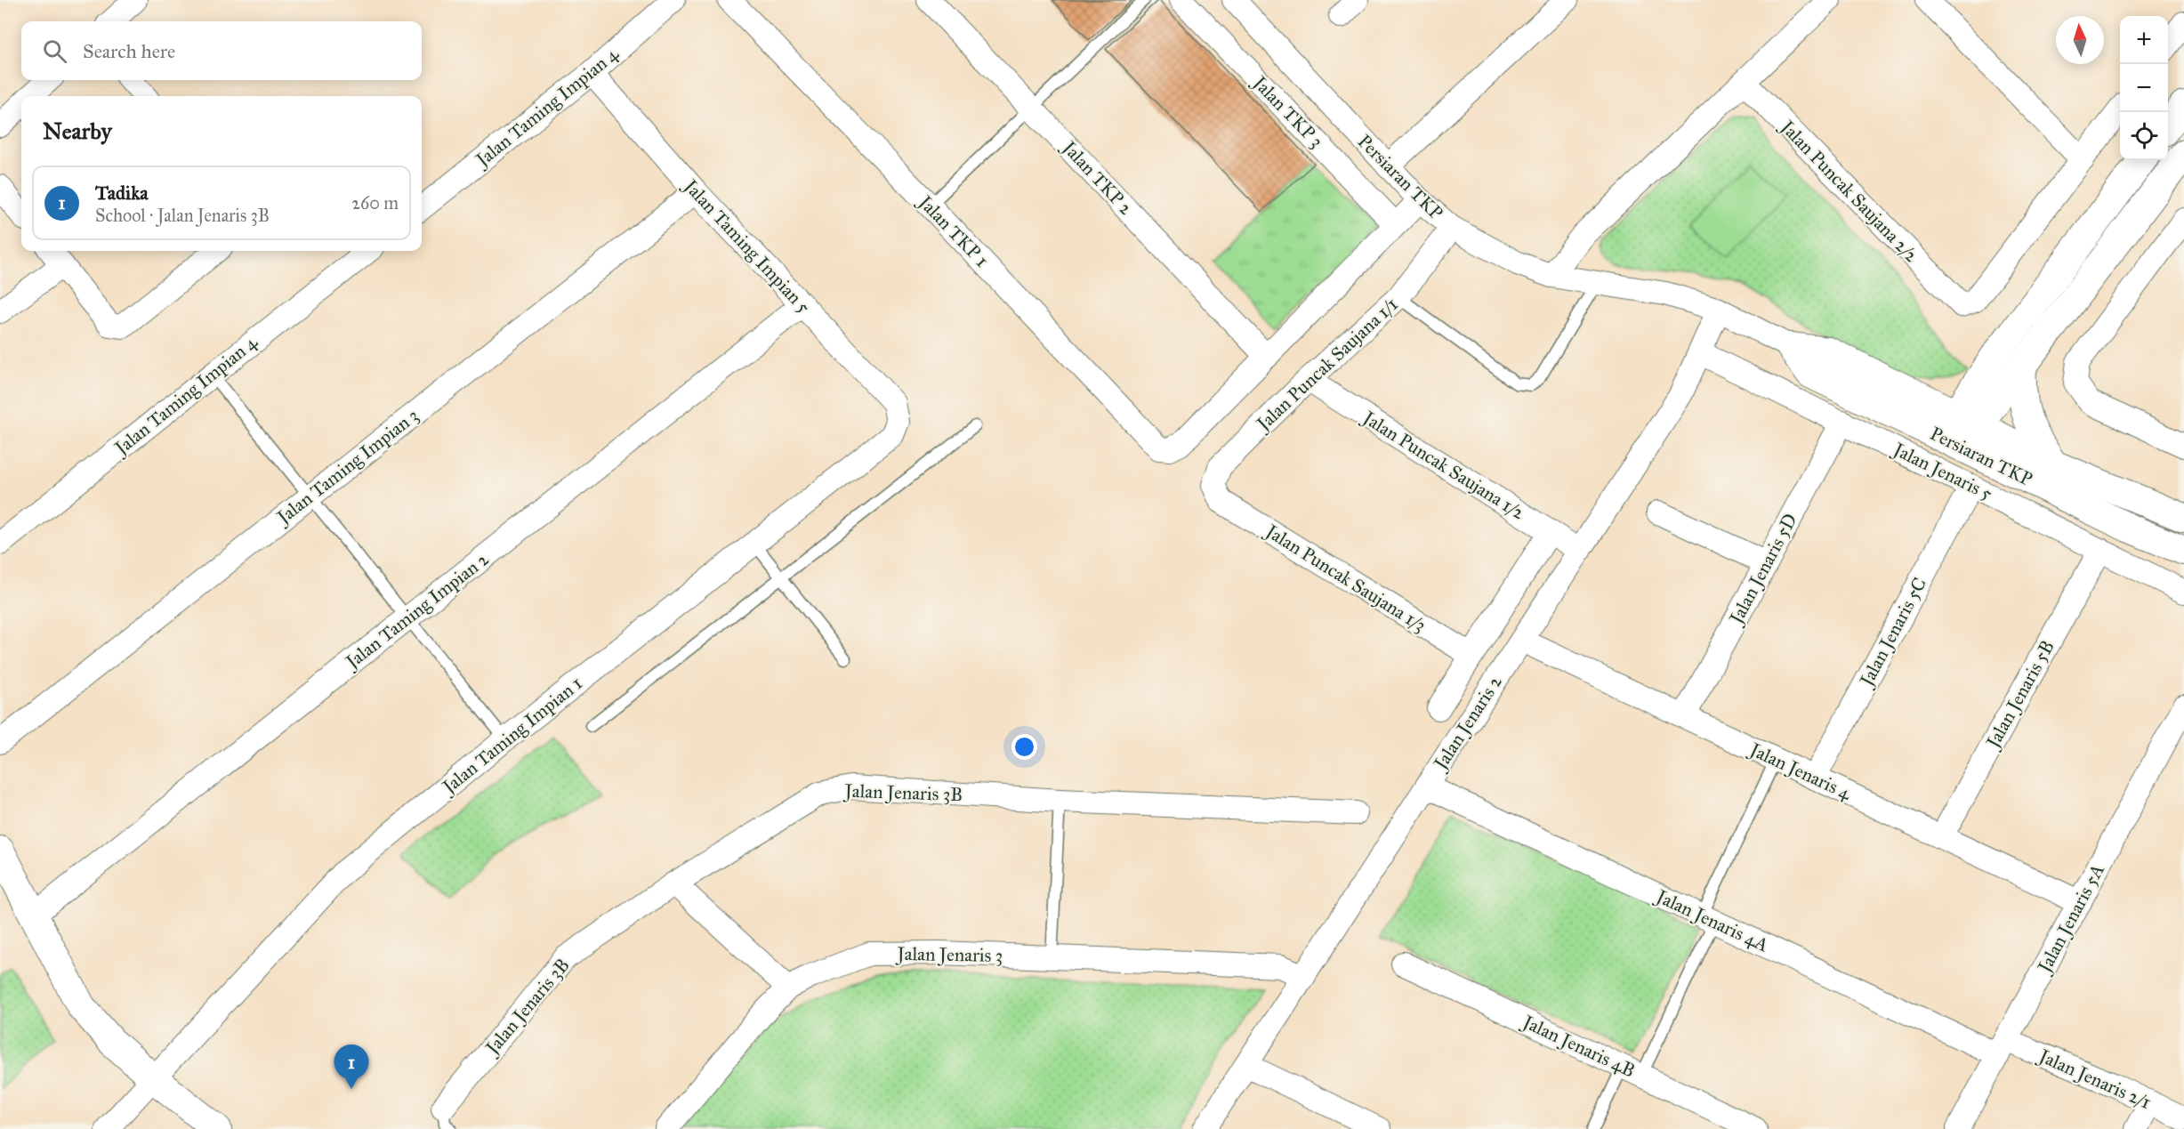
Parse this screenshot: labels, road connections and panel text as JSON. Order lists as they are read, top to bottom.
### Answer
{
  "streets": {
    "street": [
      "Jalan Taming Impian 4",
      "Jalan TKP 3",
      "Persiaran TKP",
      "Jalan TKP 2",
      "Jalan Puncak Saujana 2/2",
      "Jalan TKP 1",
      "Jalan Taming Impian 5",
      "Jalan Puncak Saujana 1/1",
      "Jalan Puncak Saujana 1/2",
      "Jalan Taming Impian 3",
      "Jalan Jenaris 5",
      "Jalan Jenaris 5D",
      "Jalan Puncak Saujana 1/3",
      "Jalan Taming Impian 2",
      "Jalan Jenaris 5C",
      "Jalan Jenaris 5B",
      "Jalan Jenaris 2",
      "Jalan Taming Impian 1",
      "Jalan Jenaris 4",
      "Jalan Jenaris 3B",
      "Jalan Jenaris 5A",
      "Jalan Jenaris 4A",
      "Jalan Jenaris 3",
      "Jalan Jenaris 4B",
      "Jalan Jenaris 2/1"
    ]
  },
  "crossings": [
    ["Jalan Taming Impian 4", "Jalan Taming Impian 5"],
    ["Persiaran TKP", "Jalan Puncak Saujana 1/1"],
    ["Persiaran TKP", "Jalan Jenaris 2"],
    ["Jalan TKP 2", "Jalan TKP 1"],
    ["Jalan Taming Impian 5", "Jalan Taming Impian 3"],
    ["Jalan Taming Impian 5", "Jalan Taming Impian 2"],
    ["Jalan Taming Impian 5", "Jalan Taming Impian 1"],
    ["Jalan Puncak Saujana 1/1", "Jalan Puncak Saujana 1/2"],
    ["Jalan Puncak Saujana 1/1", "Jalan Puncak Saujana 1/3"],
    ["Jalan Puncak Saujana 1/2", "Jalan Jenaris 2"],
    ["Jalan Jenaris 5", "Jalan Jenaris 5D"],
    ["Jalan Jenaris 5", "Jalan Jenaris 5C"],
    ["Jalan Jenaris 5", "Jalan Jenaris 5B"],
    ["Jalan Jenaris 5", "Jalan Jenaris 2"],
    ["Jalan Jenaris 5D", "Jalan Jenaris 4"],
    ["Jalan Jenaris 5C", "Jalan Jenaris 4"],
    ["Jalan Jenaris 5B", "Jalan Jenaris 4"],
    ["Jalan Jenaris 2", "Jalan Jenaris 4"],
    ["Jalan Jenaris 2", "Jalan Jenaris 4A"],
    ["Jalan Jenaris 2", "Jalan Jenaris 3"],
    ["Jalan Jenaris 4", "Jalan Jenaris 5A"],
    ["Jalan Jenaris 5A", "Jalan Jenaris 4A"],
    ["Jalan Jenaris 5A", "Jalan Jenaris 2/1"],
    ["Jalan Jenaris 4A", "Jalan Jenaris 2/1"]
  ],
  "north": "top",
  "page": {
    "map_buttons": ["+", "−"],
    "search": "Search here",
    "heading": "Nearby",
    "list": [
      {
        "mark": "1",
        "name": "Tadika",
        "note": "School · Jalan Jenaris 3B",
        "value": "260 m"
      }
    ],
    "pins": "1"
  }
}
